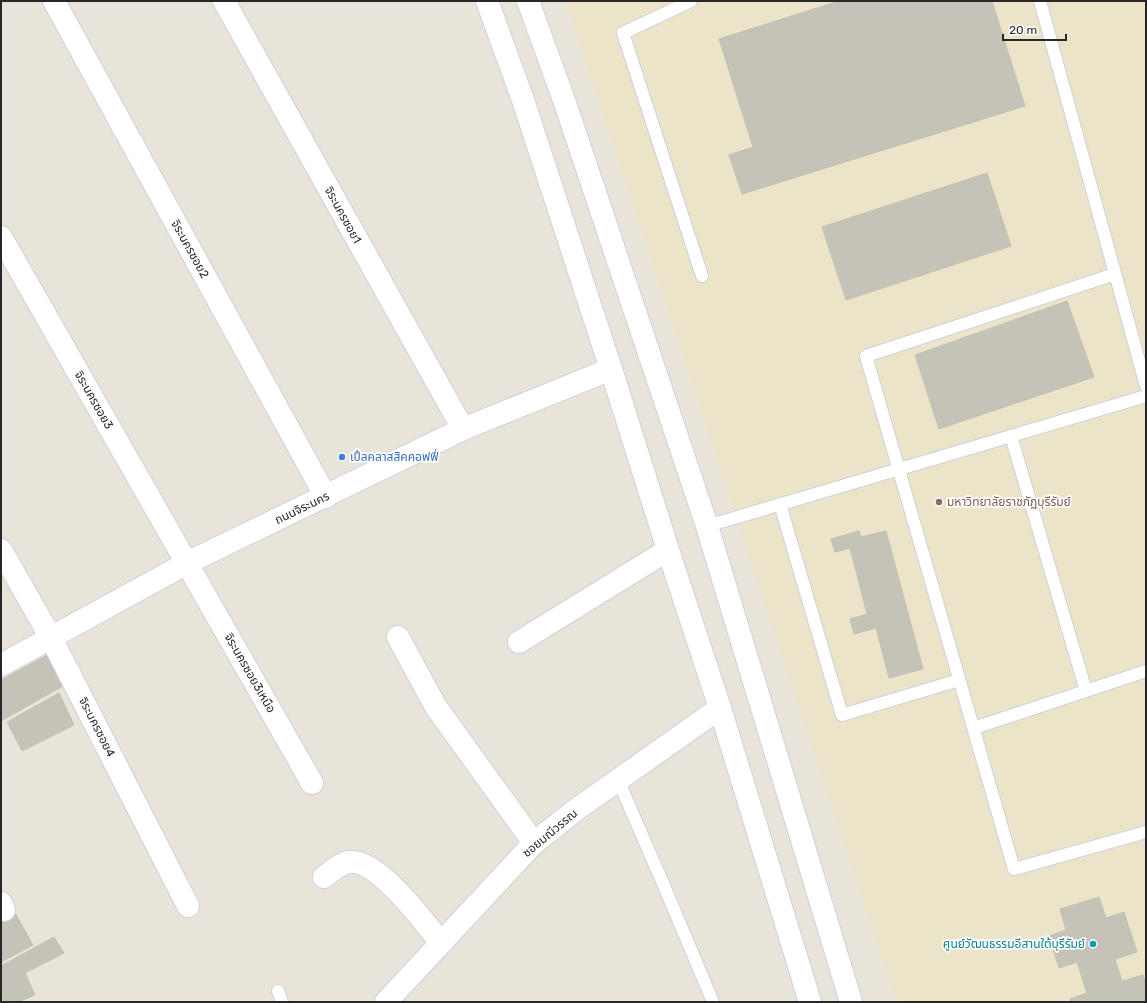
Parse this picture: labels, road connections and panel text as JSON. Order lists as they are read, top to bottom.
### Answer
{
  "streets": {
    "street": [
      "จิระนครซอย1",
      "จิระนครซอย2",
      "จิระนครซอย3",
      "ถนนจิระนคร",
      "จิระนครซอย3เหนือ",
      "จิระนครซอย4",
      "ซอยมณีวรรณ"
    ]
  },
  "crossings": [
    ["จิระนครซอย1", "ถนนจิระนคร"],
    ["จิระนครซอย2", "ถนนจิระนคร"],
    ["จิระนครซอย3", "ถนนจิระนคร"],
    ["จิระนครซอย3", "จิระนครซอย3เหนือ"],
    ["ถนนจิระนคร", "จิระนครซอย3เหนือ"],
    ["ถนนจิระนคร", "จิระนครซอย4"]
  ],
  "places": ["เปิ้ลคลาสสิคคอฟฟี่", "มหาวิทยาลัยราชภัฏบุรีรัมย์", "ศูนย์วัฒนธรรมอีสานใต้บุรีรัมย์"],
  "scale_bar": "20 m"
}
